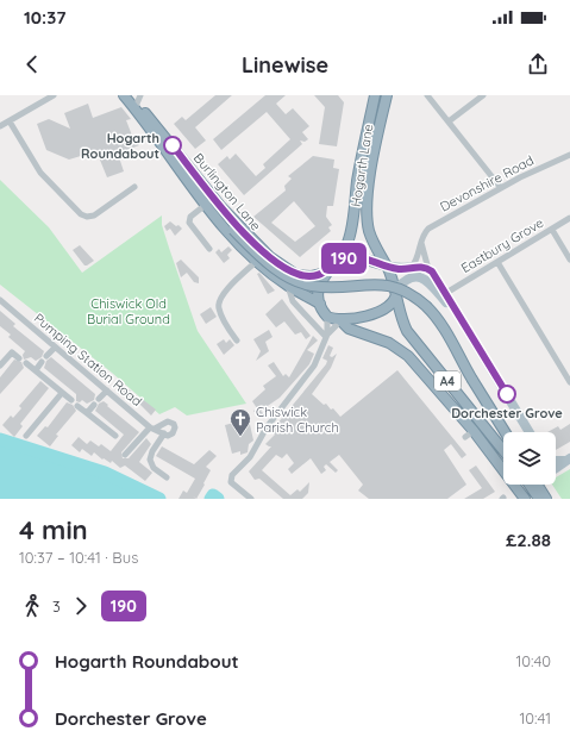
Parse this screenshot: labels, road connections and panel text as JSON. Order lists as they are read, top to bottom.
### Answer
{
  "streets": {
    "highway": ["Hogarth Lane", "Burlington Lane", "A4"],
    "street": ["Devonshire Road", "Eastbury Grove", "Pumping Station Road"]
  },
  "crossings": [
    ["Hogarth Lane", "Burlington Lane"],
    ["Hogarth Lane", "A4"],
    ["Burlington Lane", "A4"]
  ],
  "parks": ["Chiswick Old Burial Ground"],
  "places": {
    "other": ["Hogarth Roundabout", "Dorchester Grove"],
    "church": ["Chiswick Parish Church"]
  },
  "lines": ["bus line 190"],
  "page": {
    "status": "10:37",
    "header": "Linewise",
    "on_map": "190",
    "heading": ["4 min", "10:37 – 10:41 · Bus", "£2.88"],
    "legs": ["3", "190"],
    "list": [
      {
        "name": "Hogarth Roundabout",
        "value": "10:40"
      },
      {
        "name": "Dorchester Grove",
        "value": "10:41"
      }
    ]
  }
}
